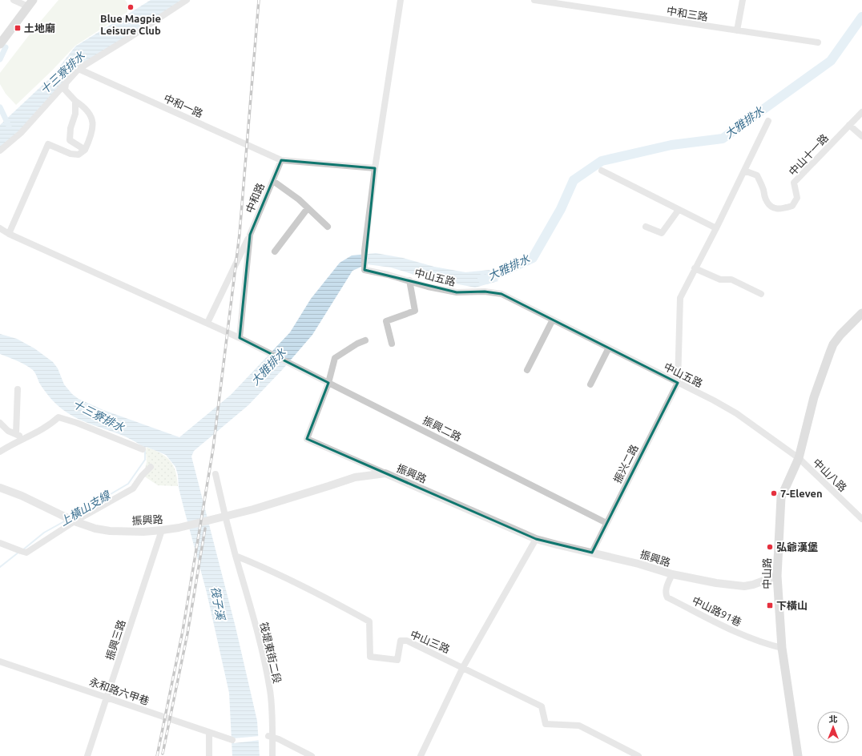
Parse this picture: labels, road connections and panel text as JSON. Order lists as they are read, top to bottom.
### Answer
{
  "streets": {
    "main road": ["中山路"],
    "street": [
      "中和三路",
      "中和一路",
      "中山十一路",
      "中和路",
      "中山五路",
      "振興二路",
      "振兴二路",
      "振興路",
      "中山八路",
      "中山路91巷",
      "振興三路",
      "中山三路",
      "筏堤東街二段",
      "永和路六甲巷"
    ]
  },
  "crossings": [
    ["中和一路", "中和路"],
    ["中和路", "振興二路"],
    ["中山五路", "振兴二路"],
    ["中山五路", "中山八路"],
    ["中山五路", "中山路"],
    ["振興二路", "振兴二路"],
    ["振兴二路", "振興路"],
    ["振興路", "中山路"],
    ["振興路", "中山路91巷"],
    ["振興路", "振興三路"],
    ["中山八路", "中山路"],
    ["中山路", "中山路91巷"],
    ["振興三路", "永和路六甲巷"],
    ["中山三路", "筏堤東街二段"]
  ],
  "water": [
    "十三寮排水",
    "大雅排水",
    "上橫山支線",
    "筏子溪"
  ],
  "places": {
    "other": ["Blue Magpie Leisure Club", "7-Eleven", "弘爺漢堡"],
    "transit": ["土地廟", "下橫山"]
  },
  "north": "top"
}
